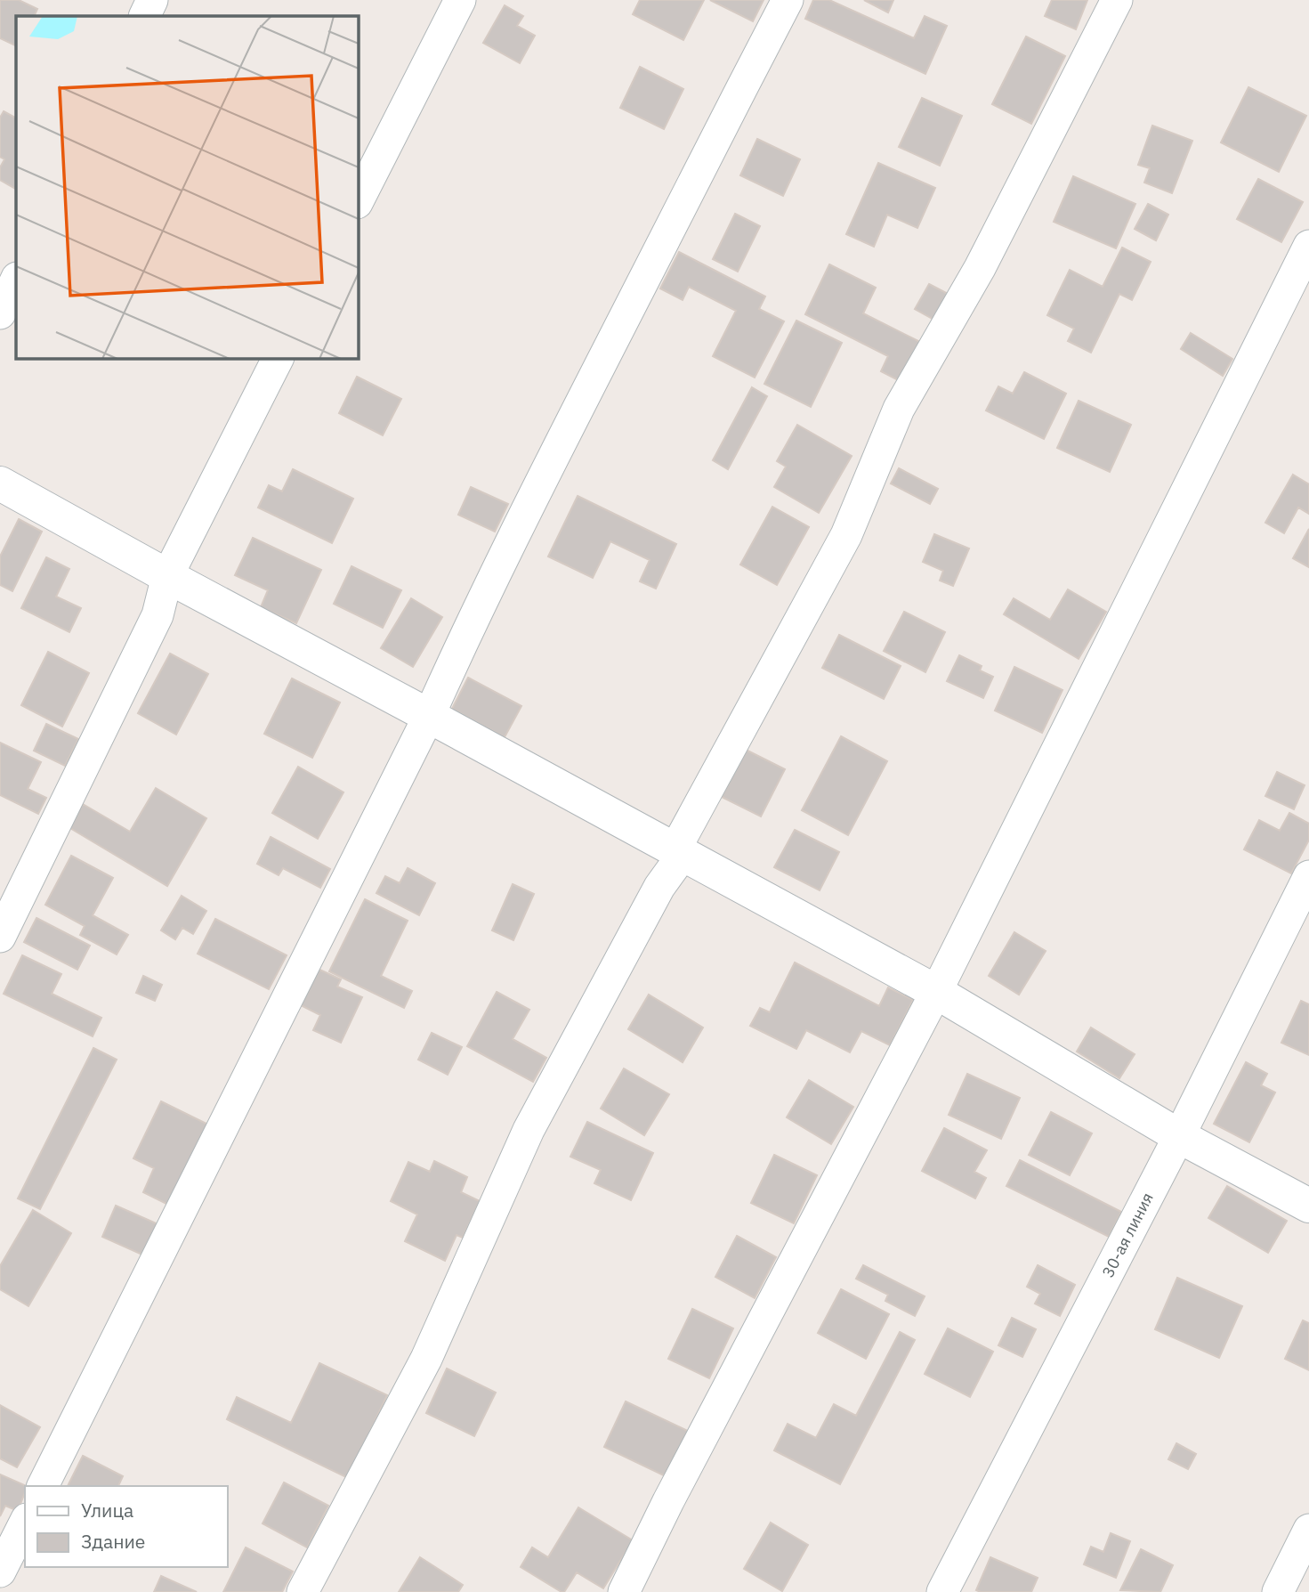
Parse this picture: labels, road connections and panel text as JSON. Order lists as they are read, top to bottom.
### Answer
{
  "streets": {
    "street": ["30-ая линия"]
  },
  "legend": ["Улица", "Здание"]
}
